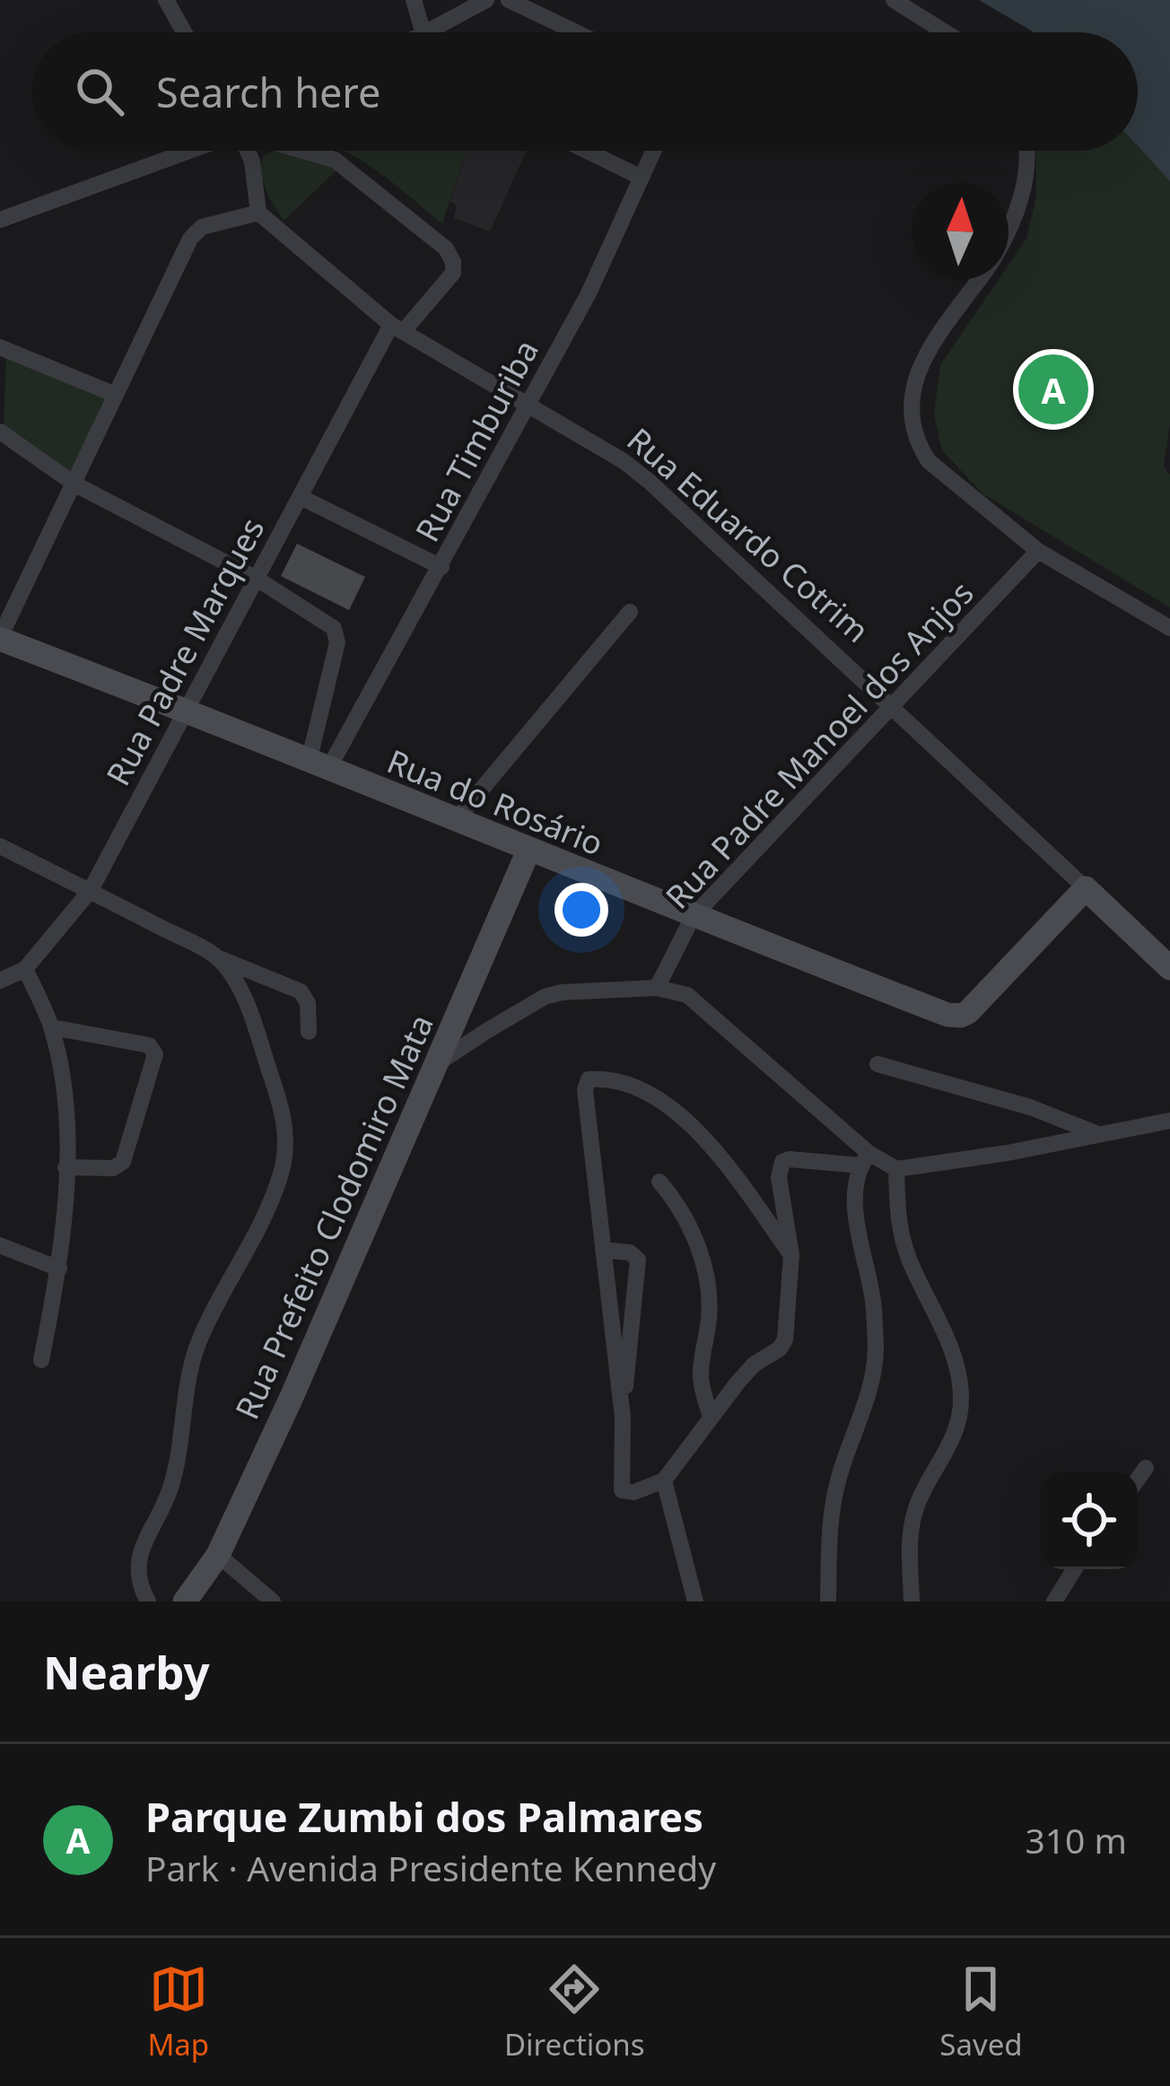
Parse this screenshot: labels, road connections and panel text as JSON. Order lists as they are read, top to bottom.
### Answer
{
  "streets": {
    "street": [
      "Rua Timburiba",
      "Rua Eduardo Cotrim",
      "Rua Padre Marques",
      "Rua Padre Manoel dos Anjos",
      "Rua do Rosário",
      "Rua Prefeito Clodomiro Mata"
    ]
  },
  "crossings": [
    ["Rua Timburiba", "Rua Eduardo Cotrim"],
    ["Rua Timburiba", "Rua do Rosário"],
    ["Rua Eduardo Cotrim", "Rua Padre Marques"],
    ["Rua Eduardo Cotrim", "Rua Padre Manoel dos Anjos"],
    ["Rua Eduardo Cotrim", "Rua do Rosário"],
    ["Rua Padre Marques", "Rua do Rosário"],
    ["Rua Padre Manoel dos Anjos", "Rua do Rosário"],
    ["Rua do Rosário", "Rua Prefeito Clodomiro Mata"]
  ],
  "north": "top",
  "page": {
    "search": "Search here",
    "pins": "A",
    "heading": "Nearby",
    "list": [
      {
        "mark": "A",
        "name": "Parque Zumbi dos Palmares",
        "note": "Park · Avenida Presidente Kennedy",
        "value": "310 m"
      }
    ],
    "nav": ["Map", "Directions", "Saved"]
  }
}
